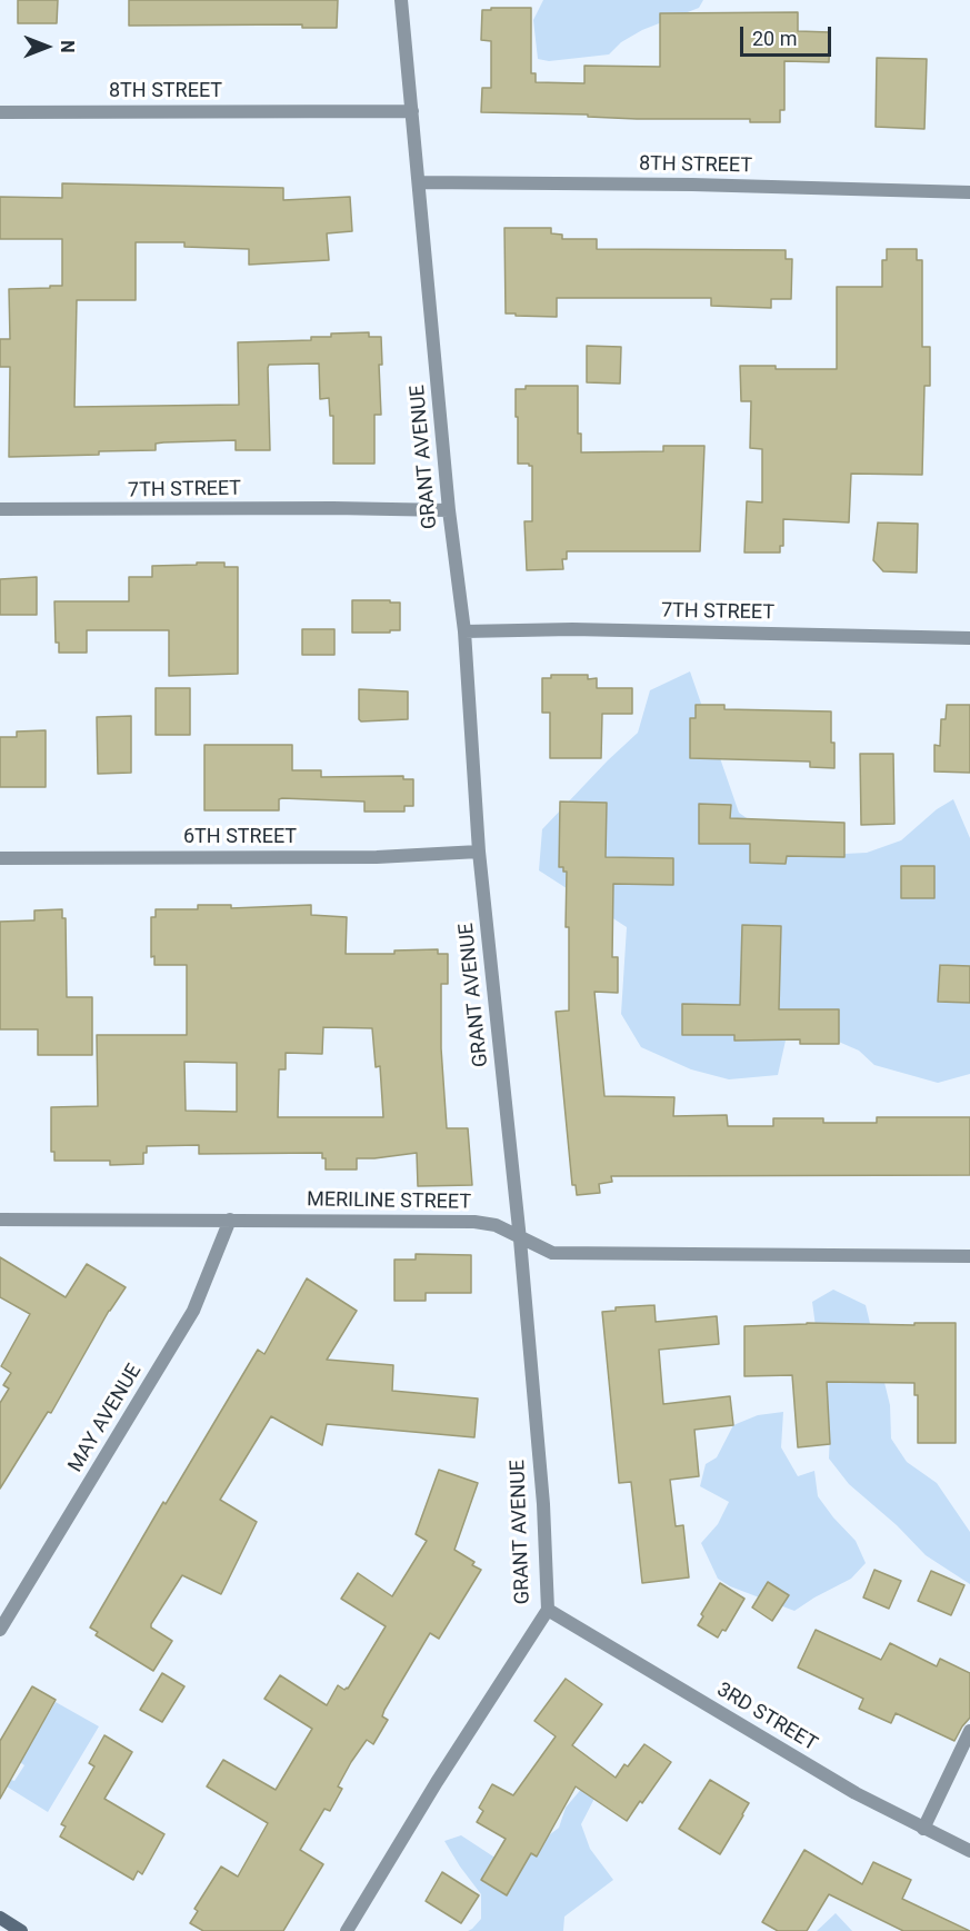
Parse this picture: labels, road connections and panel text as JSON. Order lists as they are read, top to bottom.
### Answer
{
  "streets": {
    "street": [
      "8TH STREET",
      "GRANT AVENUE",
      "7TH STREET",
      "6TH STREET",
      "MERILINE STREET",
      "MAY AVENUE",
      "3RD STREET"
    ]
  },
  "crossings": [
    ["8TH STREET", "GRANT AVENUE"],
    ["GRANT AVENUE", "7TH STREET"],
    ["GRANT AVENUE", "6TH STREET"],
    ["GRANT AVENUE", "MERILINE STREET"],
    ["GRANT AVENUE", "3RD STREET"],
    ["MERILINE STREET", "MAY AVENUE"]
  ],
  "scale_bar": "20 m",
  "north": "right"
}
